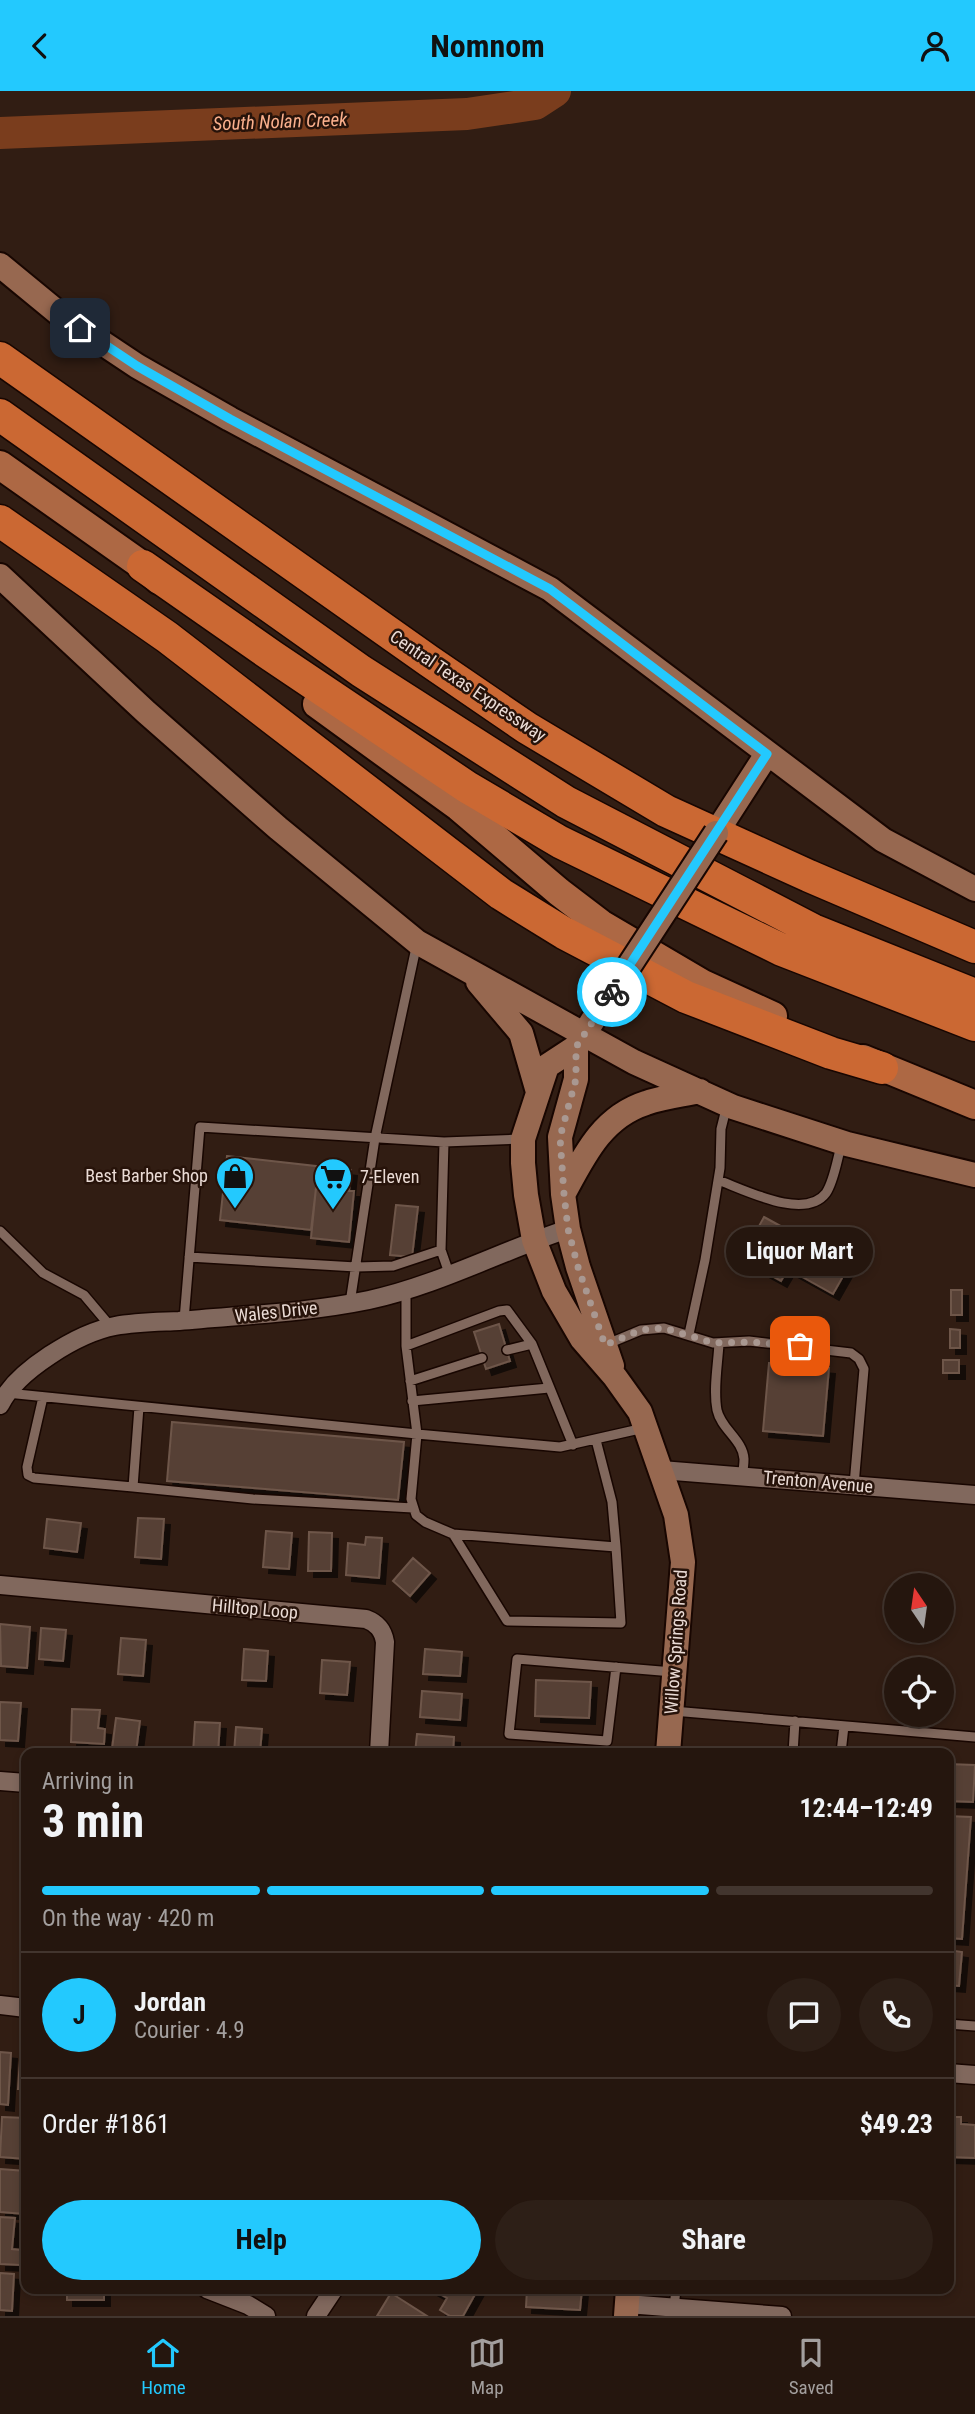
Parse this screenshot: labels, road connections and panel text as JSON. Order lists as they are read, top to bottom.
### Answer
{
  "streets": {
    "highway": ["Central Texas Expressway"],
    "main road": ["Willow Springs Road"],
    "street": ["Wales Drive", "Trenton Avenue", "Hilltop Loop"]
  },
  "crossings": [
    ["Wales Drive", "Willow Springs Road"],
    ["Trenton Avenue", "Willow Springs Road"]
  ],
  "water": ["South Nolan Creek"],
  "places": {
    "shop": ["Best Barber Shop"],
    "supermarket": ["7-Eleven"],
    "other": ["Liquor Mart"]
  },
  "north": "top",
  "page": {
    "header": "Nomnom",
    "bubble": "Liquor Mart",
    "heading": ["3 min", "Arriving in", "12:44–12:49"],
    "panel": [
      "Jordan",
      "Courier · 4.9",
      "Order #1861",
      "$49.23"
    ],
    "bar": "On the way · 420 m",
    "round": "J",
    "buttons": ["Help", "Share"],
    "tabs": ["Home", "Map", "Saved"]
  }
}
